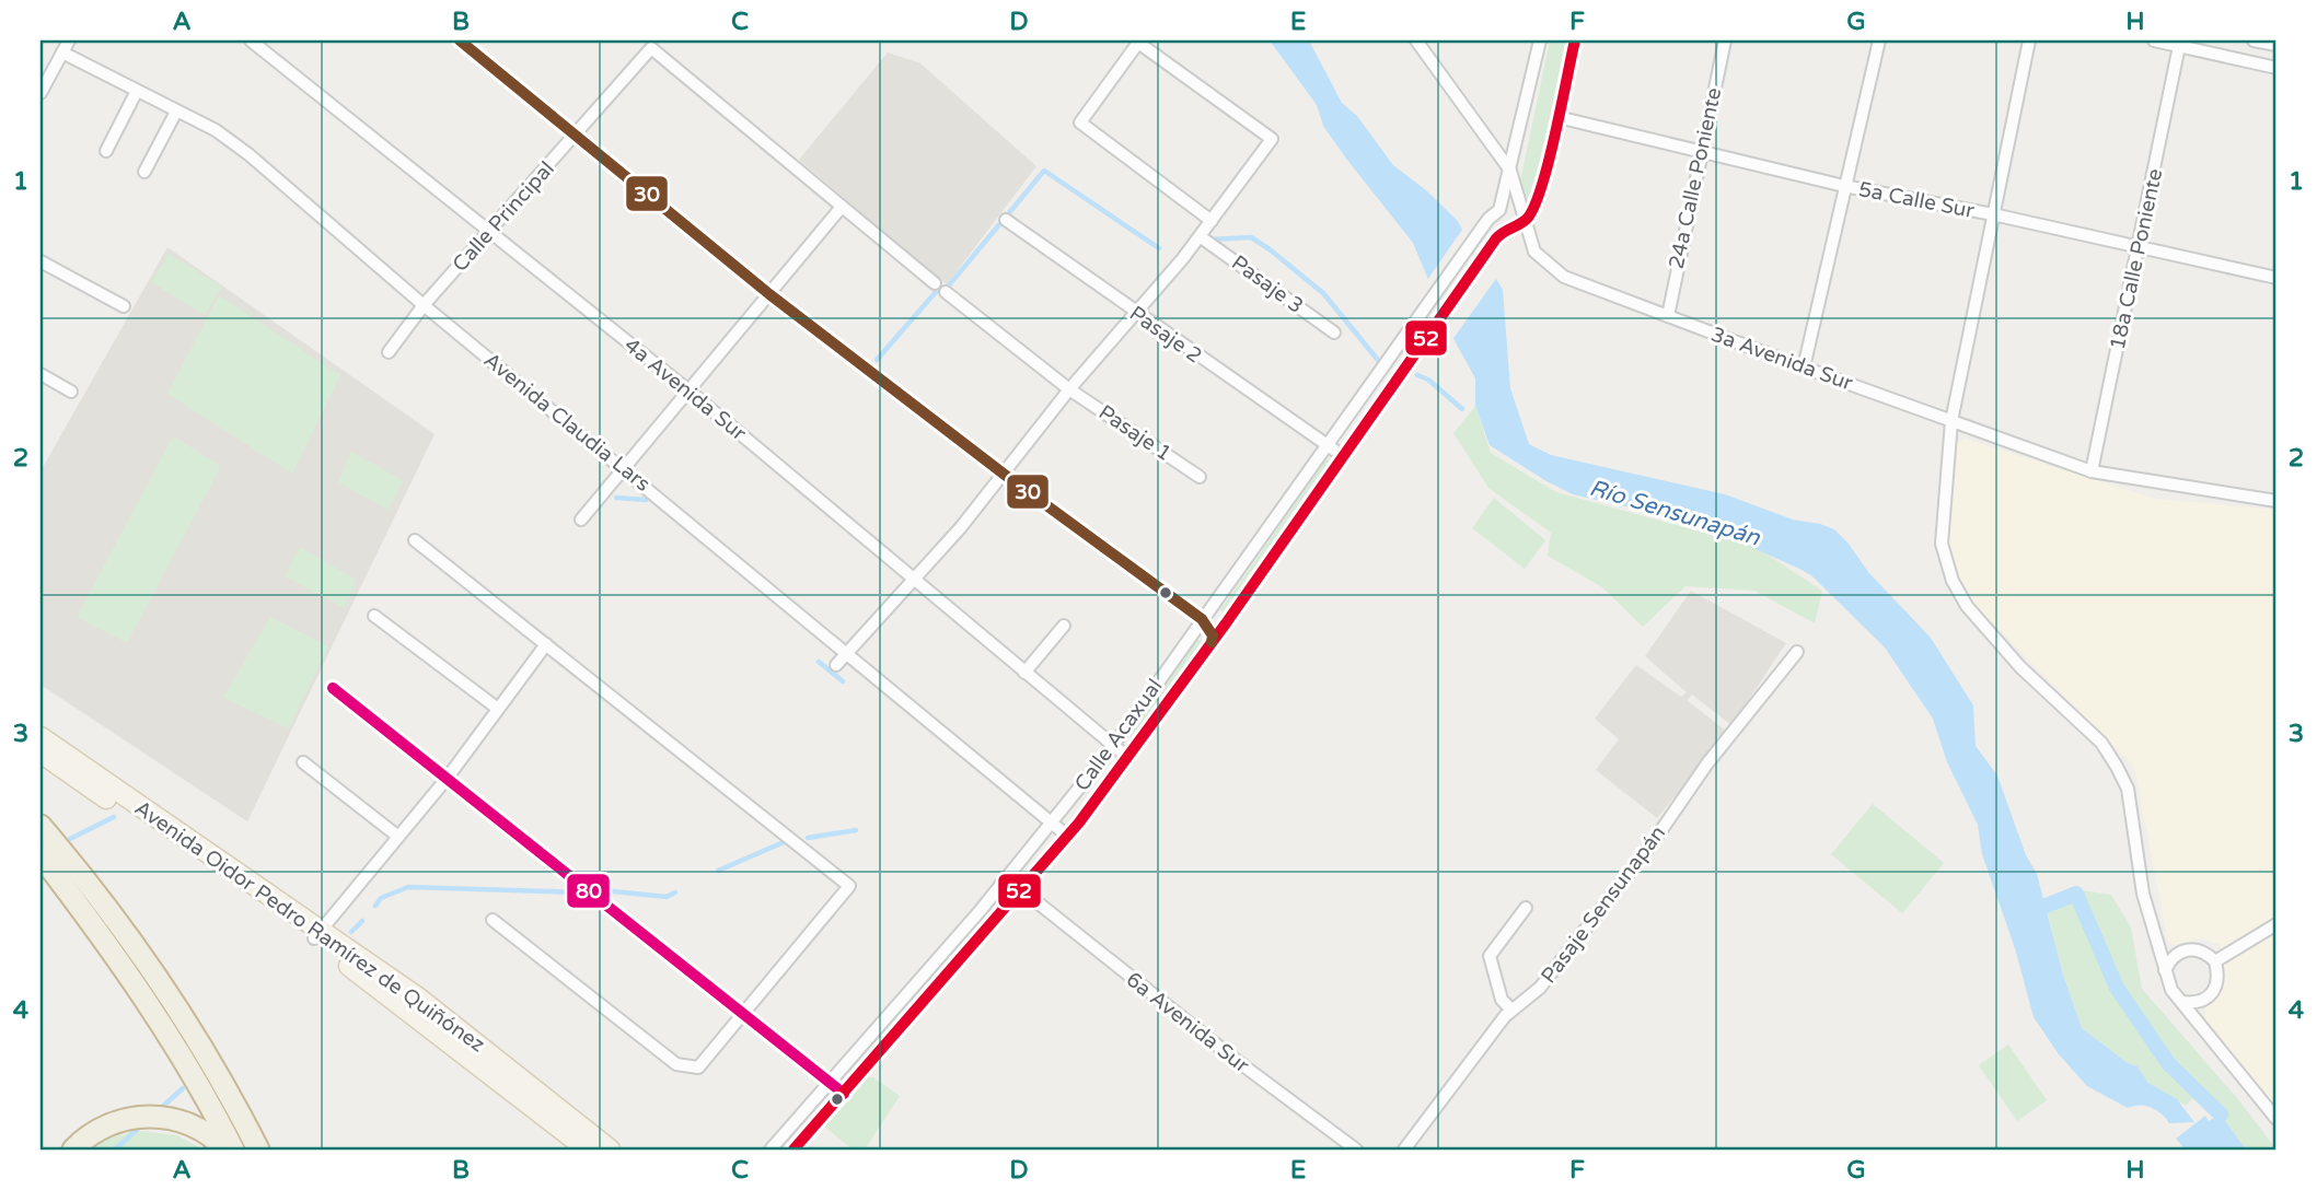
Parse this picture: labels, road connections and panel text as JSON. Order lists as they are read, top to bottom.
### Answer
{
  "streets": {
    "main road": ["Avenida Oidor Pedro Ramírez de Quiñónez"],
    "street": [
      "24a Calle Poniente",
      "5a Calle Sur",
      "Calle Principal",
      "18a Calle Poniente",
      "Pasaje 3",
      "Pasaje 2",
      "3a Avenida Sur",
      "4a Avenida Sur",
      "Avenida Claudia Lars",
      "Pasaje 1",
      "Calle Acaxual",
      "Pasaje Sensunapán",
      "6a Avenida Sur"
    ]
  },
  "crossings": [
    ["24a Calle Poniente", "5a Calle Sur"],
    ["24a Calle Poniente", "3a Avenida Sur"],
    ["5a Calle Sur", "18a Calle Poniente"],
    ["Calle Principal", "4a Avenida Sur"],
    ["Calle Principal", "Avenida Claudia Lars"],
    ["18a Calle Poniente", "3a Avenida Sur"],
    ["Pasaje 2", "Calle Acaxual"],
    ["3a Avenida Sur", "Calle Acaxual"],
    ["4a Avenida Sur", "Calle Acaxual"],
    ["Avenida Claudia Lars", "Calle Acaxual"],
    ["Calle Acaxual", "6a Avenida Sur"]
  ],
  "water": ["Río Sensunapán"],
  "lines": ["transit line 52", "transit line 30", "transit line 80"],
  "grid": {
    "columns": [
      "A",
      "B",
      "C",
      "D",
      "E",
      "F",
      "G",
      "H"
    ],
    "rows": [
      "1",
      "2",
      "3",
      "4"
    ]
  }
}
